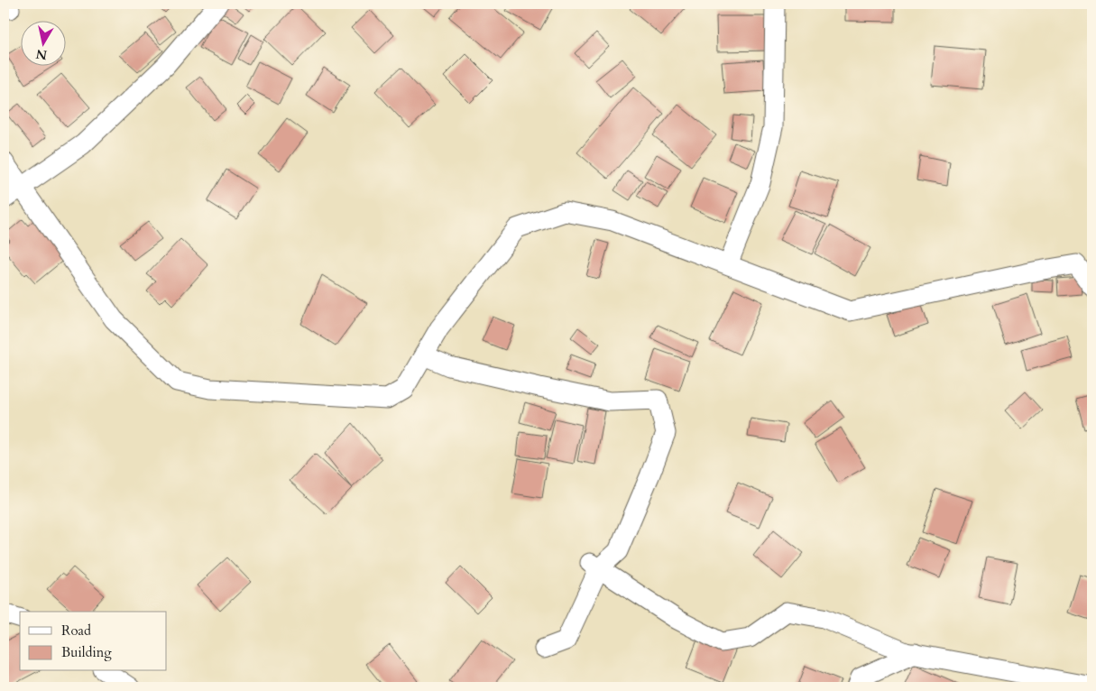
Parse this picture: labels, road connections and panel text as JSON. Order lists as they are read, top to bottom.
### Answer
{
  "legend": ["Road", "Building"],
  "north": "bottom"
}
